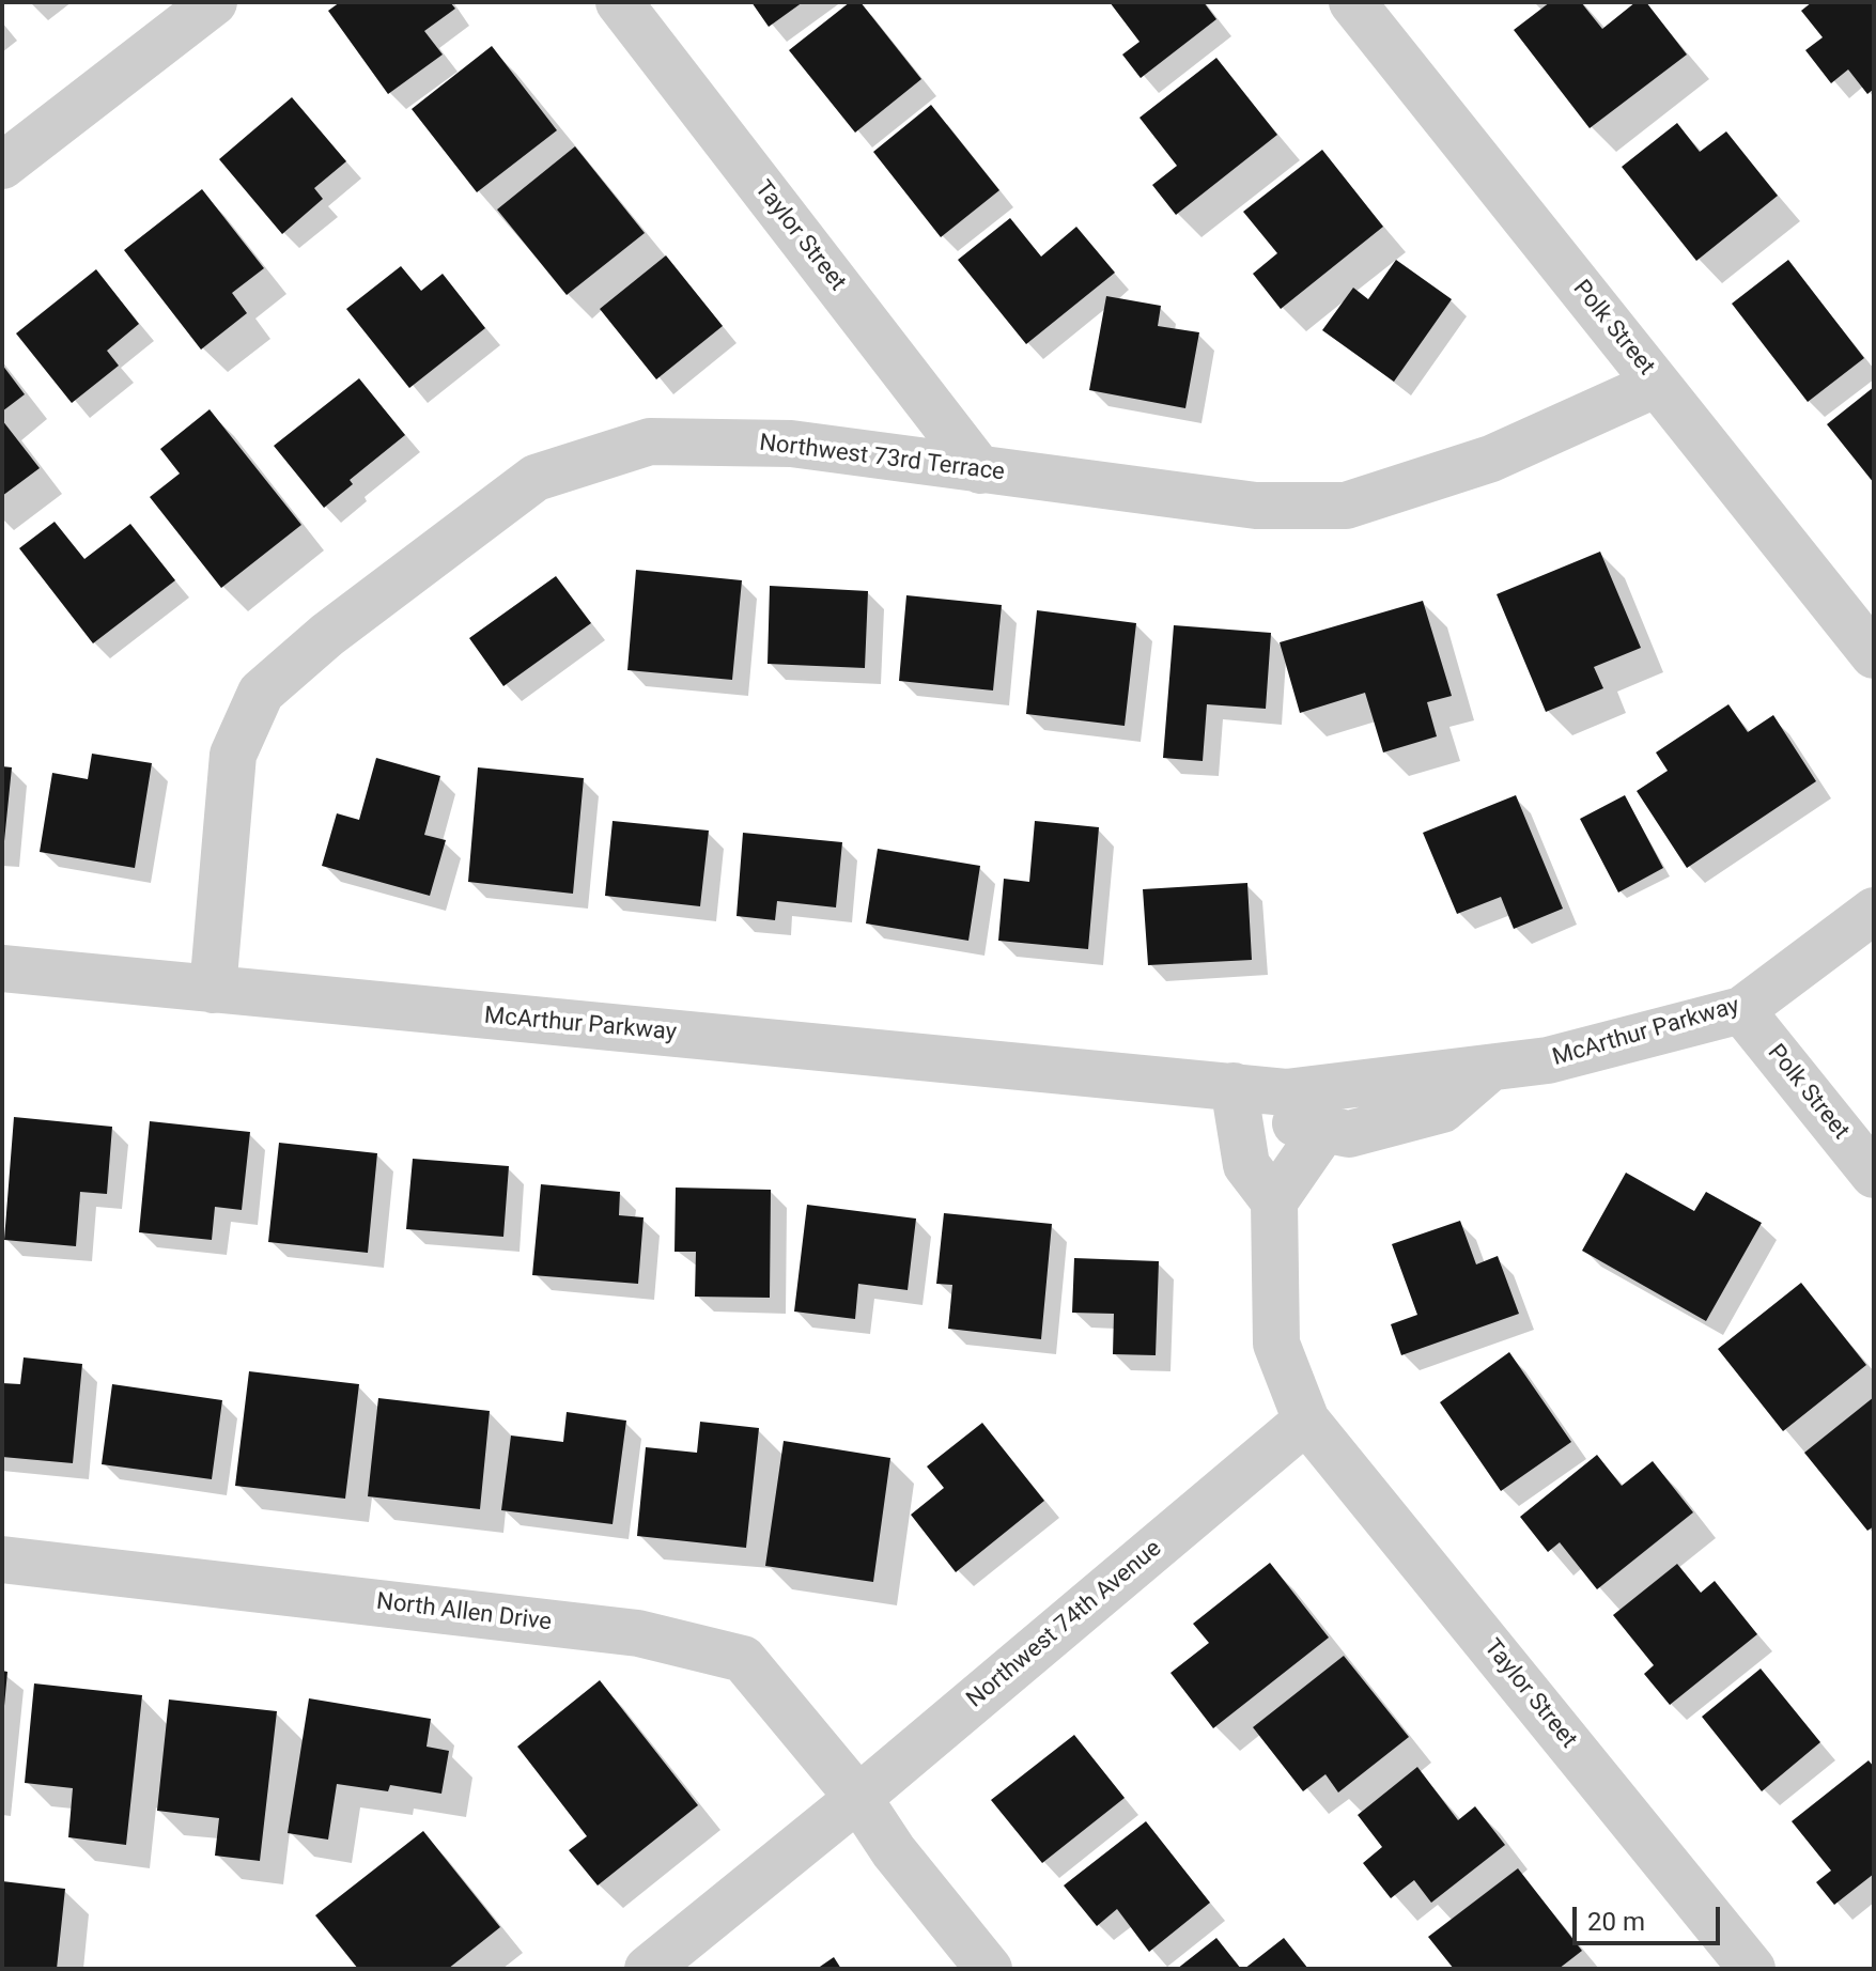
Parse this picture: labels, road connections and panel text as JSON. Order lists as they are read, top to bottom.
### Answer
{
  "streets": {
    "street": [
      "Taylor Street",
      "Polk Street",
      "Northwest 73rd Terrace",
      "McArthur Parkway",
      "North Allen Drive",
      "Northwest 74th Avenue"
    ]
  },
  "crossings": [
    ["Taylor Street", "Northwest 73rd Terrace"],
    ["Taylor Street", "Northwest 74th Avenue"],
    ["Polk Street", "Northwest 73rd Terrace"],
    ["Polk Street", "McArthur Parkway"],
    ["Northwest 73rd Terrace", "McArthur Parkway"],
    ["North Allen Drive", "Northwest 74th Avenue"]
  ],
  "scale_bar": "20 m"
}
